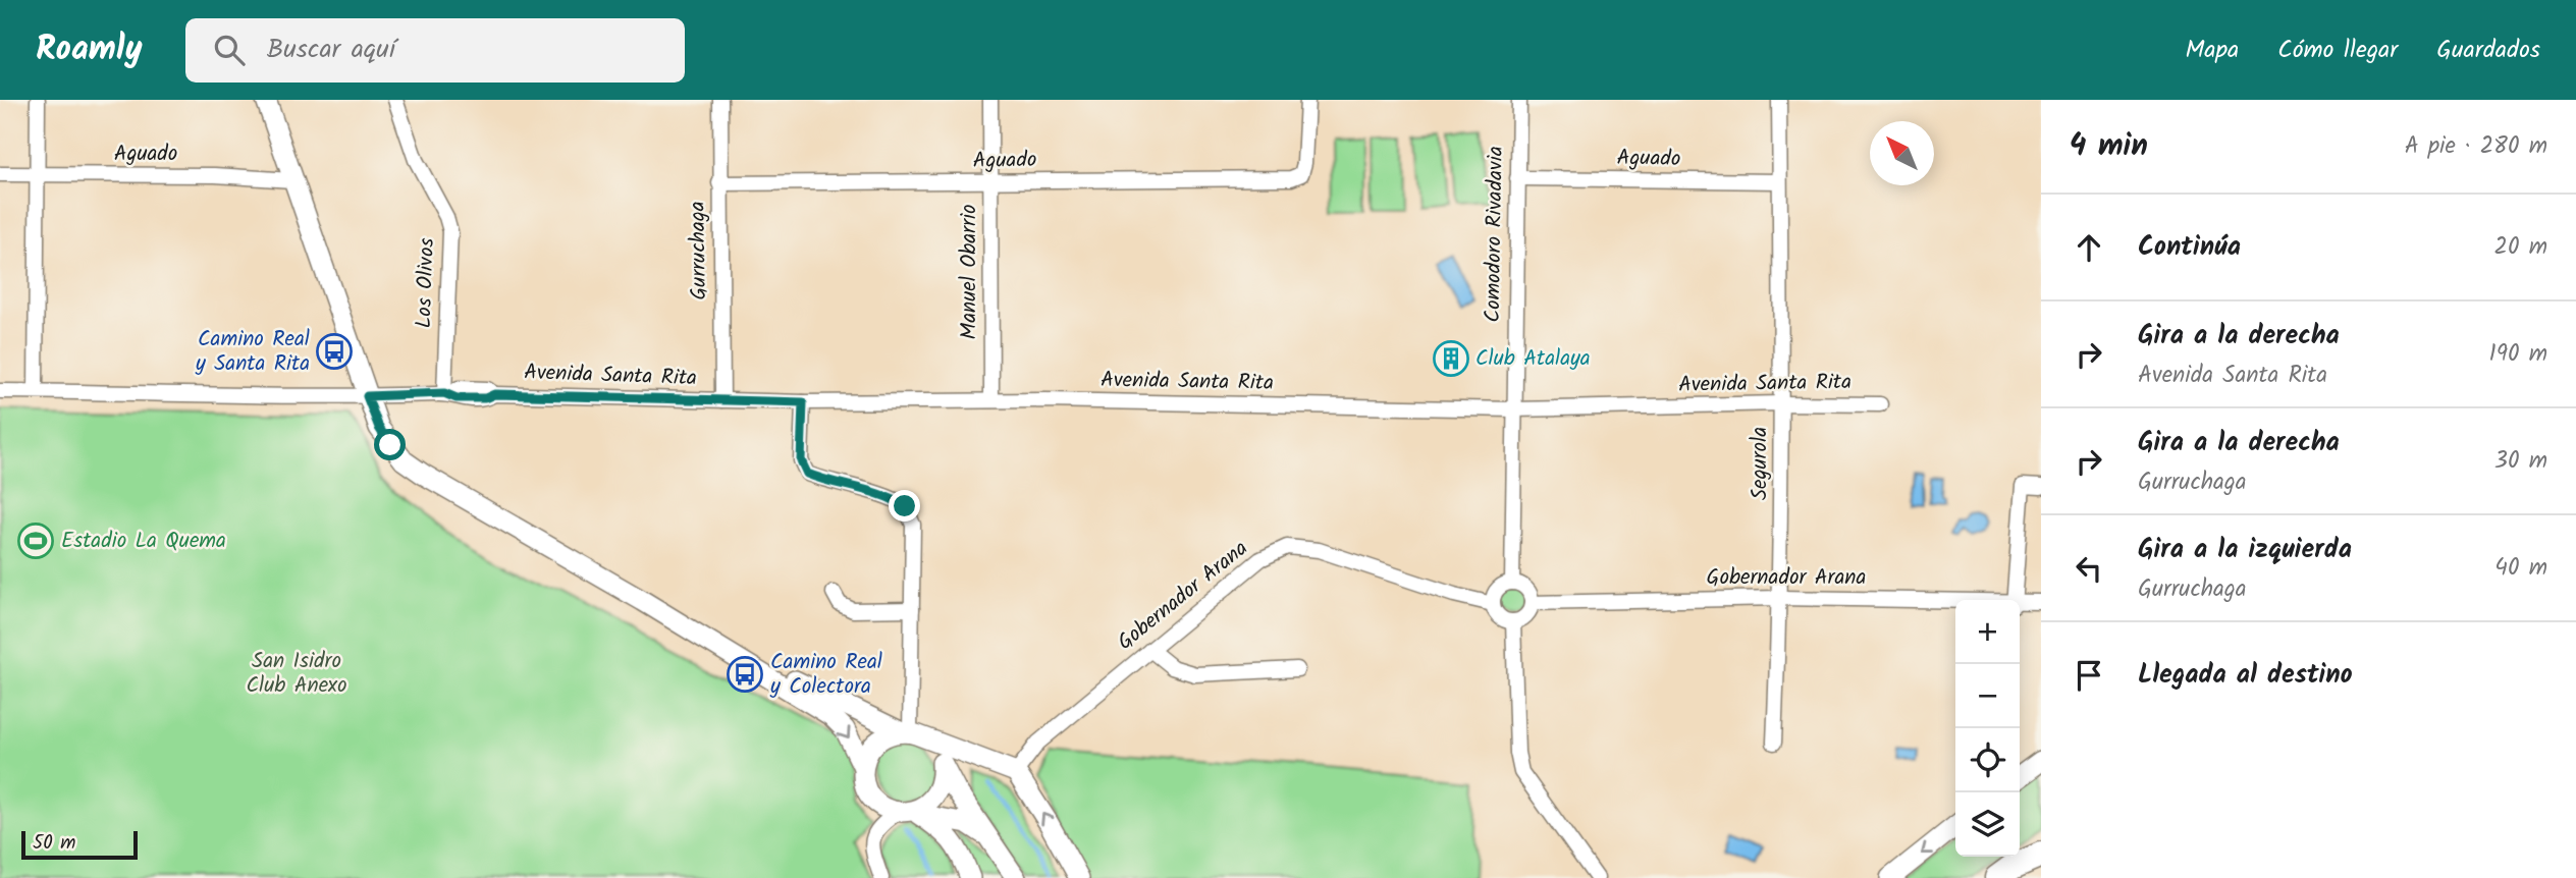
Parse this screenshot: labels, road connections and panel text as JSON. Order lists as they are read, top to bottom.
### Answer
{
  "streets": {
    "street": [
      "Aguado",
      "Comodoro Rivadavia",
      "Gurruchaga",
      "Manuel Obarrio",
      "Los Olivos",
      "Avenida Santa Rita",
      "Segurola",
      "Gobernador Arana"
    ]
  },
  "crossings": [
    ["Aguado", "Comodoro Rivadavia"],
    ["Aguado", "Gurruchaga"],
    ["Aguado", "Manuel Obarrio"],
    ["Aguado", "Segurola"],
    ["Comodoro Rivadavia", "Avenida Santa Rita"],
    ["Comodoro Rivadavia", "Gobernador Arana"],
    ["Gurruchaga", "Avenida Santa Rita"],
    ["Manuel Obarrio", "Avenida Santa Rita"],
    ["Los Olivos", "Avenida Santa Rita"],
    ["Avenida Santa Rita", "Segurola"],
    ["Segurola", "Gobernador Arana"]
  ],
  "parks": ["San Isidro Club Anexo"],
  "places": {
    "bus stop": ["Camino Real y Santa Rita", "Camino Real y Colectora"],
    "building": ["Club Atalaya"],
    "sports": ["Estadio La Quema"]
  },
  "scale_bar": "50 m",
  "north": "top left",
  "page": {
    "header": "Roamly",
    "search": "Buscar aquí",
    "nav": ["Mapa", "Cómo llegar", "Guardados"],
    "heading": ["4 min", "A pie · 280 m"],
    "list": [
      ["Continúa", "20 m"],
      ["Gira a la derecha", "Avenida Santa Rita", "190 m"],
      ["Gira a la derecha", "Gurruchaga", "30 m"],
      ["Gira a la izquierda", "Gurruchaga", "40 m"],
      "Llegada al destino"
    ],
    "map_buttons": ["+", "−"],
    "scale": "50 m"
  }
}
